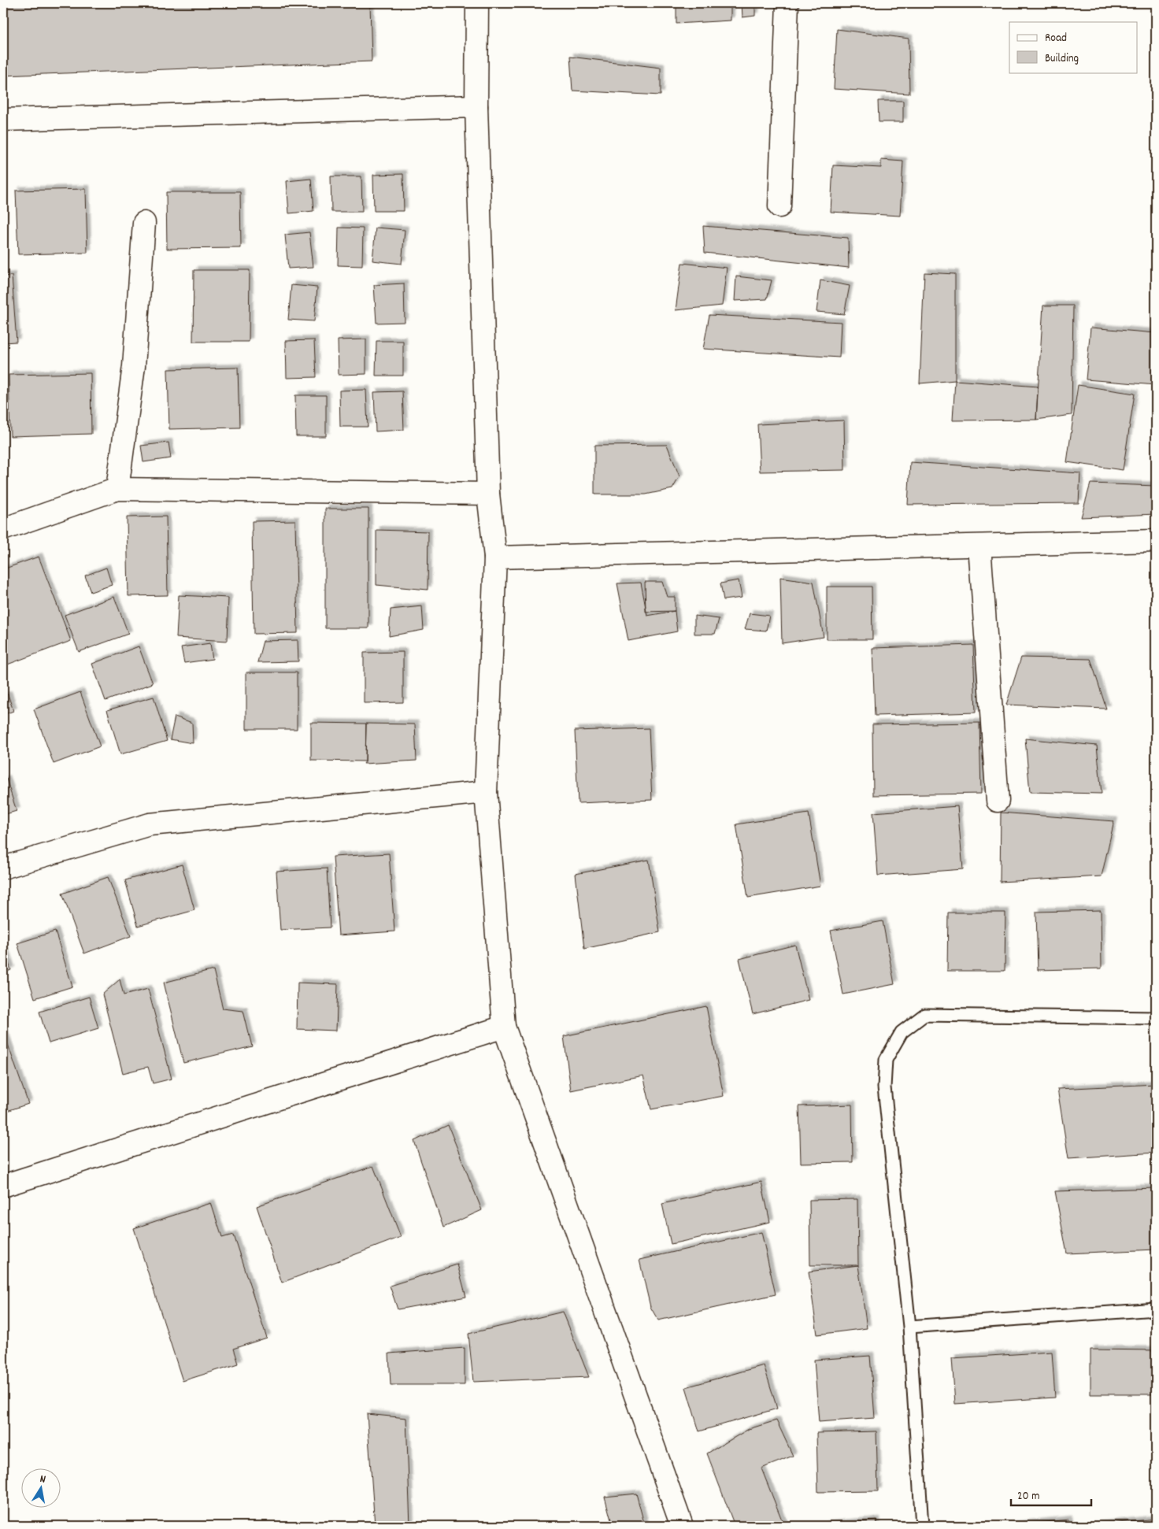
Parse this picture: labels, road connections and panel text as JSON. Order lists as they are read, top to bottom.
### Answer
{
  "legend": ["Road", "Building"],
  "scale_bar": "20 m",
  "north": "top"
}
